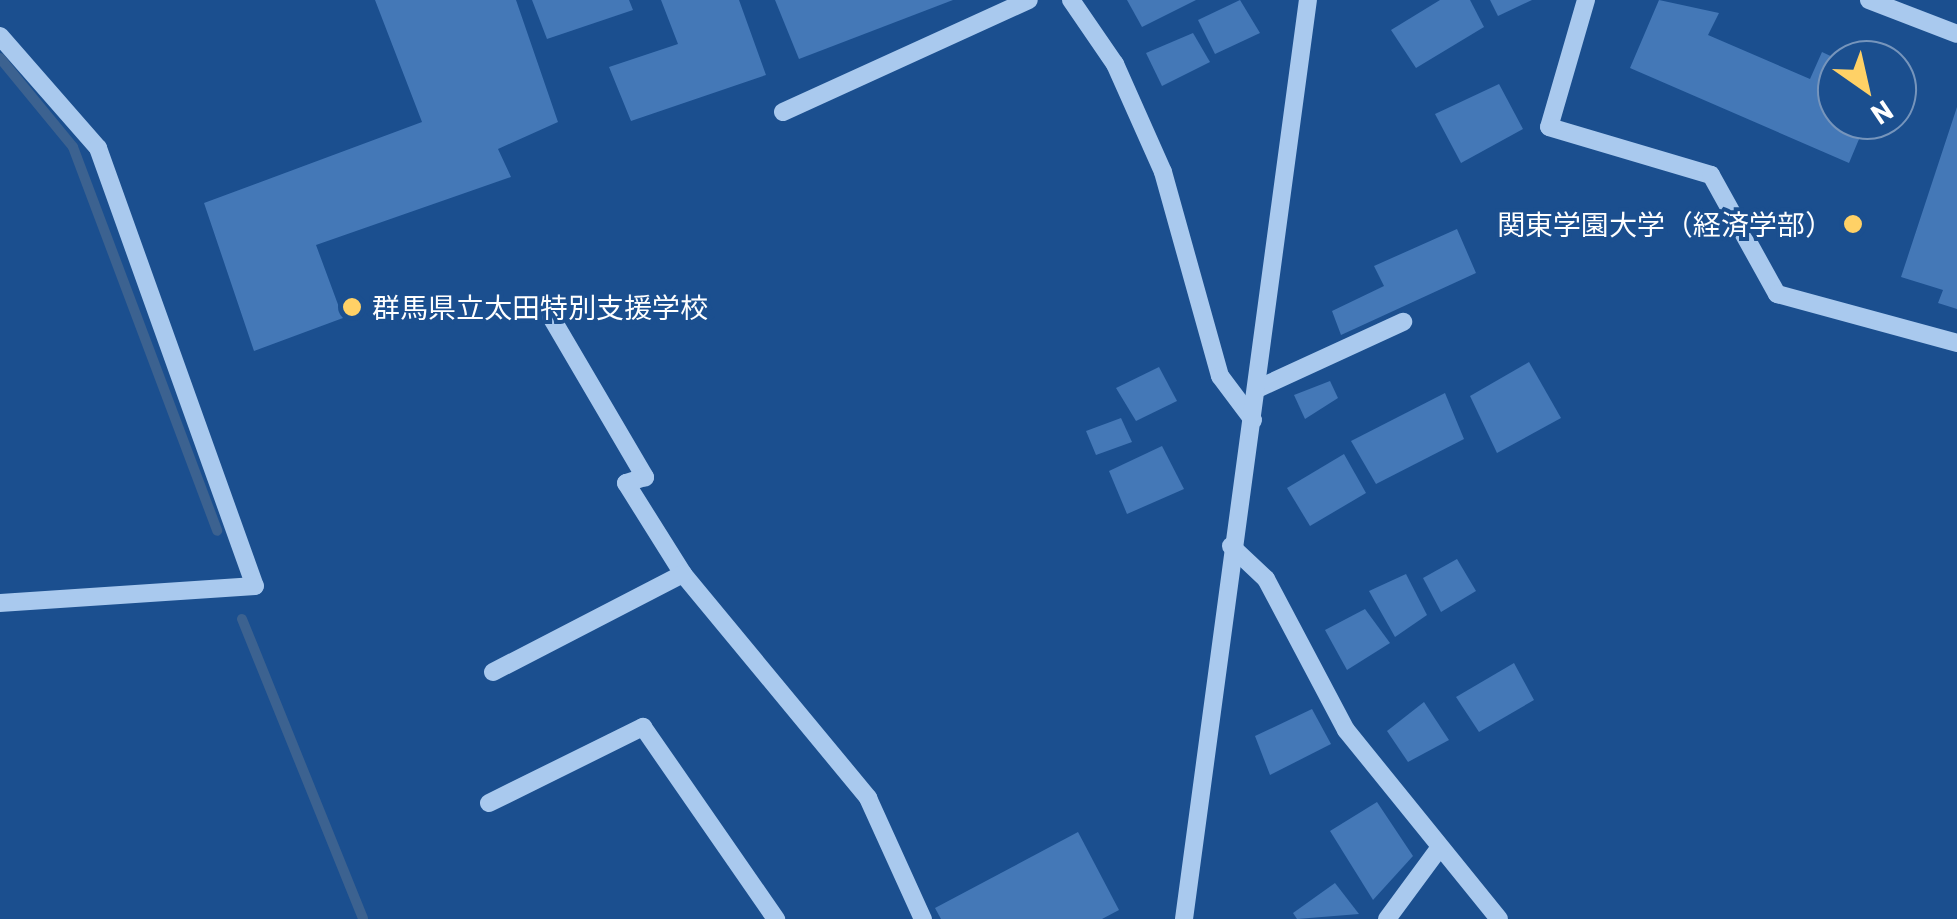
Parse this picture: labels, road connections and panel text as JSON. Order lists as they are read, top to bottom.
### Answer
{
  "places": ["関東学園大学（経済学部）", "群馬県立太田特別支援学校"],
  "north": "bottom right"
}
